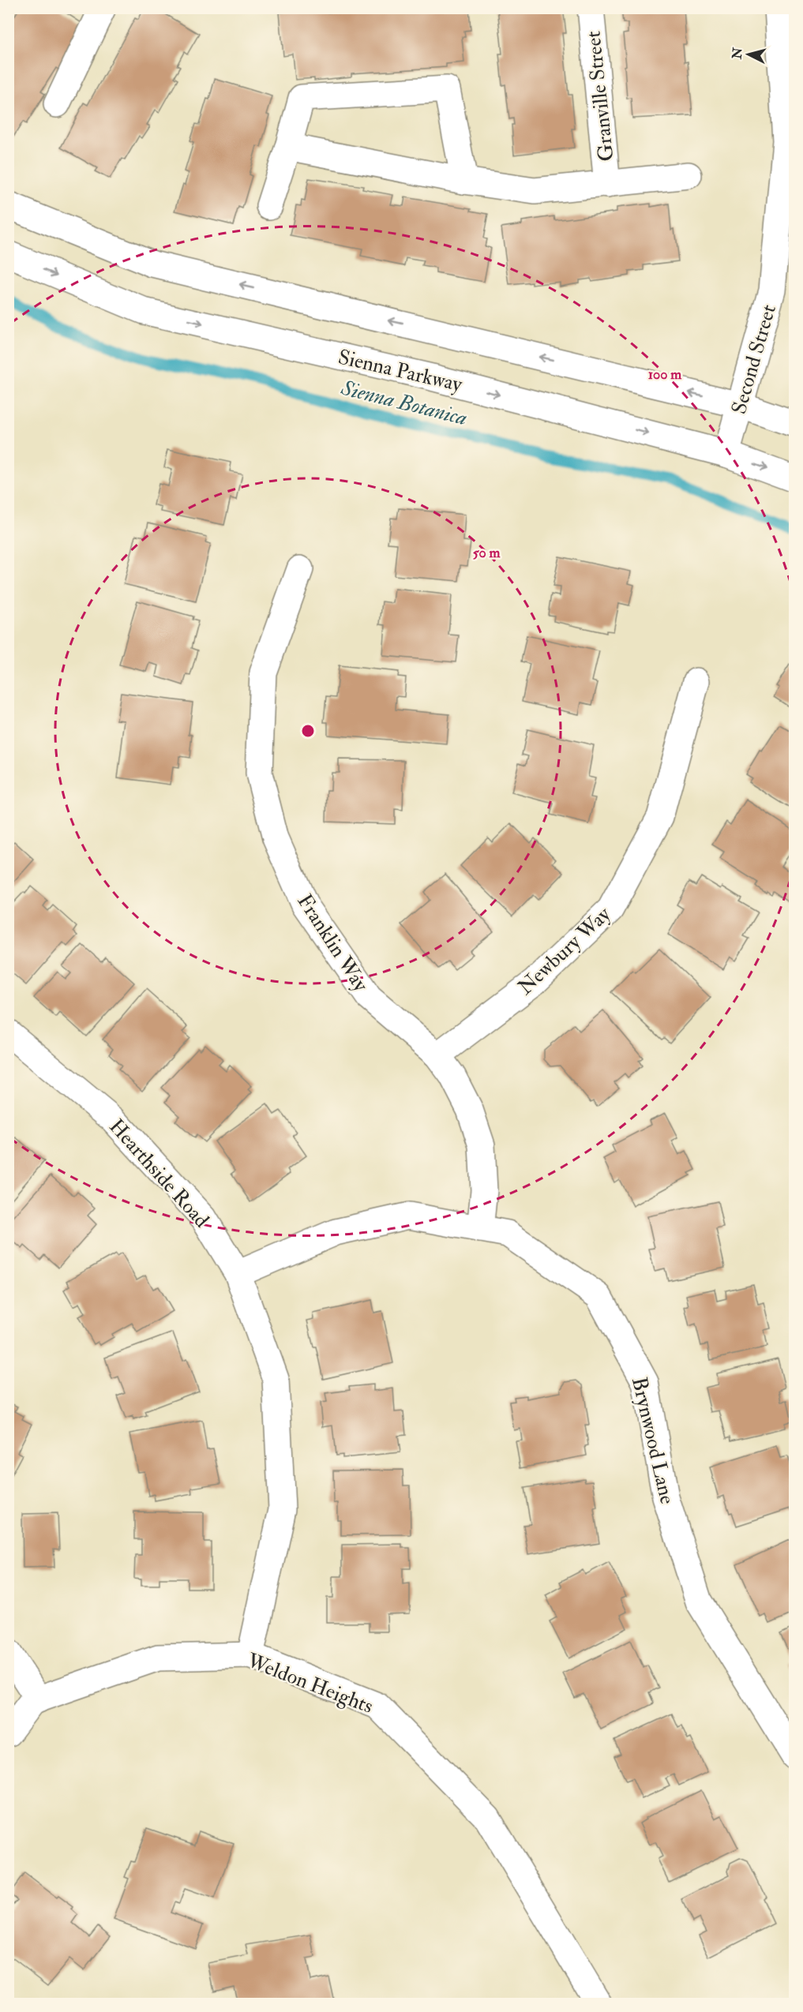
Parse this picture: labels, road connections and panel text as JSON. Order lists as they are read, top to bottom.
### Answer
{
  "streets": {
    "street": [
      "Granville Street",
      "Second Street",
      "Sienna Parkway",
      "Franklin Way",
      "Newbury Way",
      "Hearthside Road",
      "Brynwood Lane",
      "Weldon Heights"
    ]
  },
  "crossings": [
    ["Second Street", "Sienna Parkway"],
    ["Franklin Way", "Newbury Way"],
    ["Franklin Way", "Brynwood Lane"],
    ["Hearthside Road", "Brynwood Lane"],
    ["Hearthside Road", "Weldon Heights"]
  ],
  "water": ["Sienna Botanica"],
  "north": "left",
  "rings": ["100 m", "50 m"]
}
